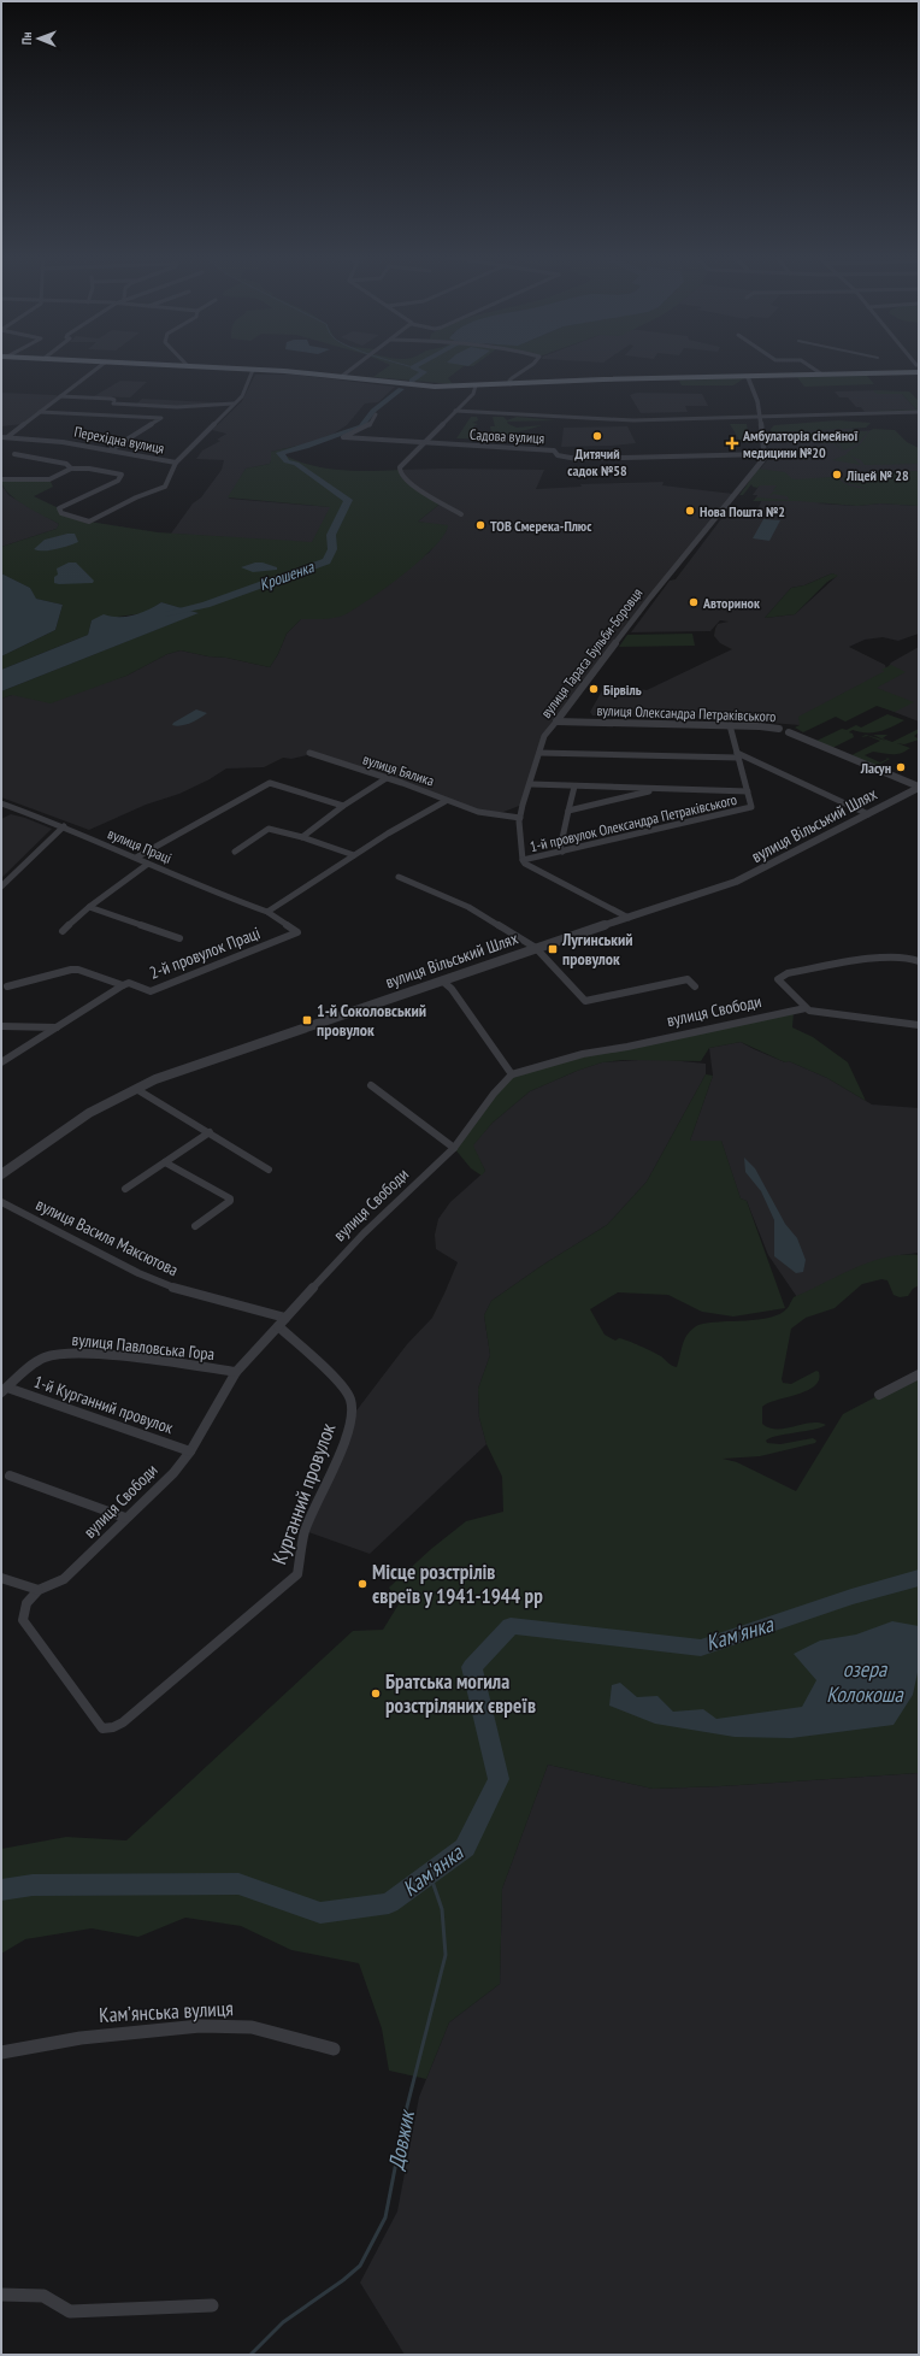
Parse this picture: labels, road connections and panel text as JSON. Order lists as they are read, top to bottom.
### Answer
{
  "streets": {
    "street": [
      "Садова вулиця",
      "Перехідна вулиця",
      "вулиця Тараса Бульби-Боровця",
      "вулиця Олександра Петраківського",
      "вулиця Бялика",
      "1-й провулок Олександра Петраківського",
      "вулиця Вільський Шлях",
      "вулиця Праці",
      "2-й провулок Праці",
      "вулиця Свободи",
      "вулиця Василя Максютова",
      "вулиця Павловська Гора",
      "1-й Курганний провулок",
      "Курганний провулок",
      "Камʼянська вулиця"
    ]
  },
  "crossings": [
    ["Садова вулиця", "вулиця Тараса Бульби-Боровця"],
    ["вулиця Тараса Бульби-Боровця", "вулиця Олександра Петраківського"],
    ["вулиця Тараса Бульби-Боровця", "вулиця Бялика"],
    ["вулиця Тараса Бульби-Боровця", "1-й провулок Олександра Петраківського"],
    ["вулиця Олександра Петраківського", "1-й провулок Олександра Петраківського"],
    ["вулиця Олександра Петраківського", "вулиця Вільський Шлях"],
    ["вулиця Праці", "2-й провулок Праці"],
    ["вулиця Свободи", "вулиця Василя Максютова"],
    ["вулиця Свободи", "вулиця Павловська Гора"],
    ["вулиця Свободи", "1-й Курганний провулок"],
    ["вулиця Свободи", "Курганний провулок"],
    ["вулиця Павловська Гора", "1-й Курганний провулок"]
  ],
  "water": [
    "Крошенка",
    "Кам'янка",
    "озера Колокоша",
    "Довжик"
  ],
  "places": {
    "other": [
      "Дитячий садок №58",
      "Ліцей № 28",
      "Нова Пошта №2",
      "ТОВ Смерека-Плюс",
      "Авторинок",
      "Бірвіль",
      "Ласун",
      "Місце розстрілів євреїв у 1941-1944 рр",
      "Братська могила розстріляних євреїв"
    ],
    "health": ["Амбулаторія сімейної медицини №20"],
    "transit": ["Лугинський провулок", "1-й Соколовський провулок"]
  },
  "north": "left"
}
